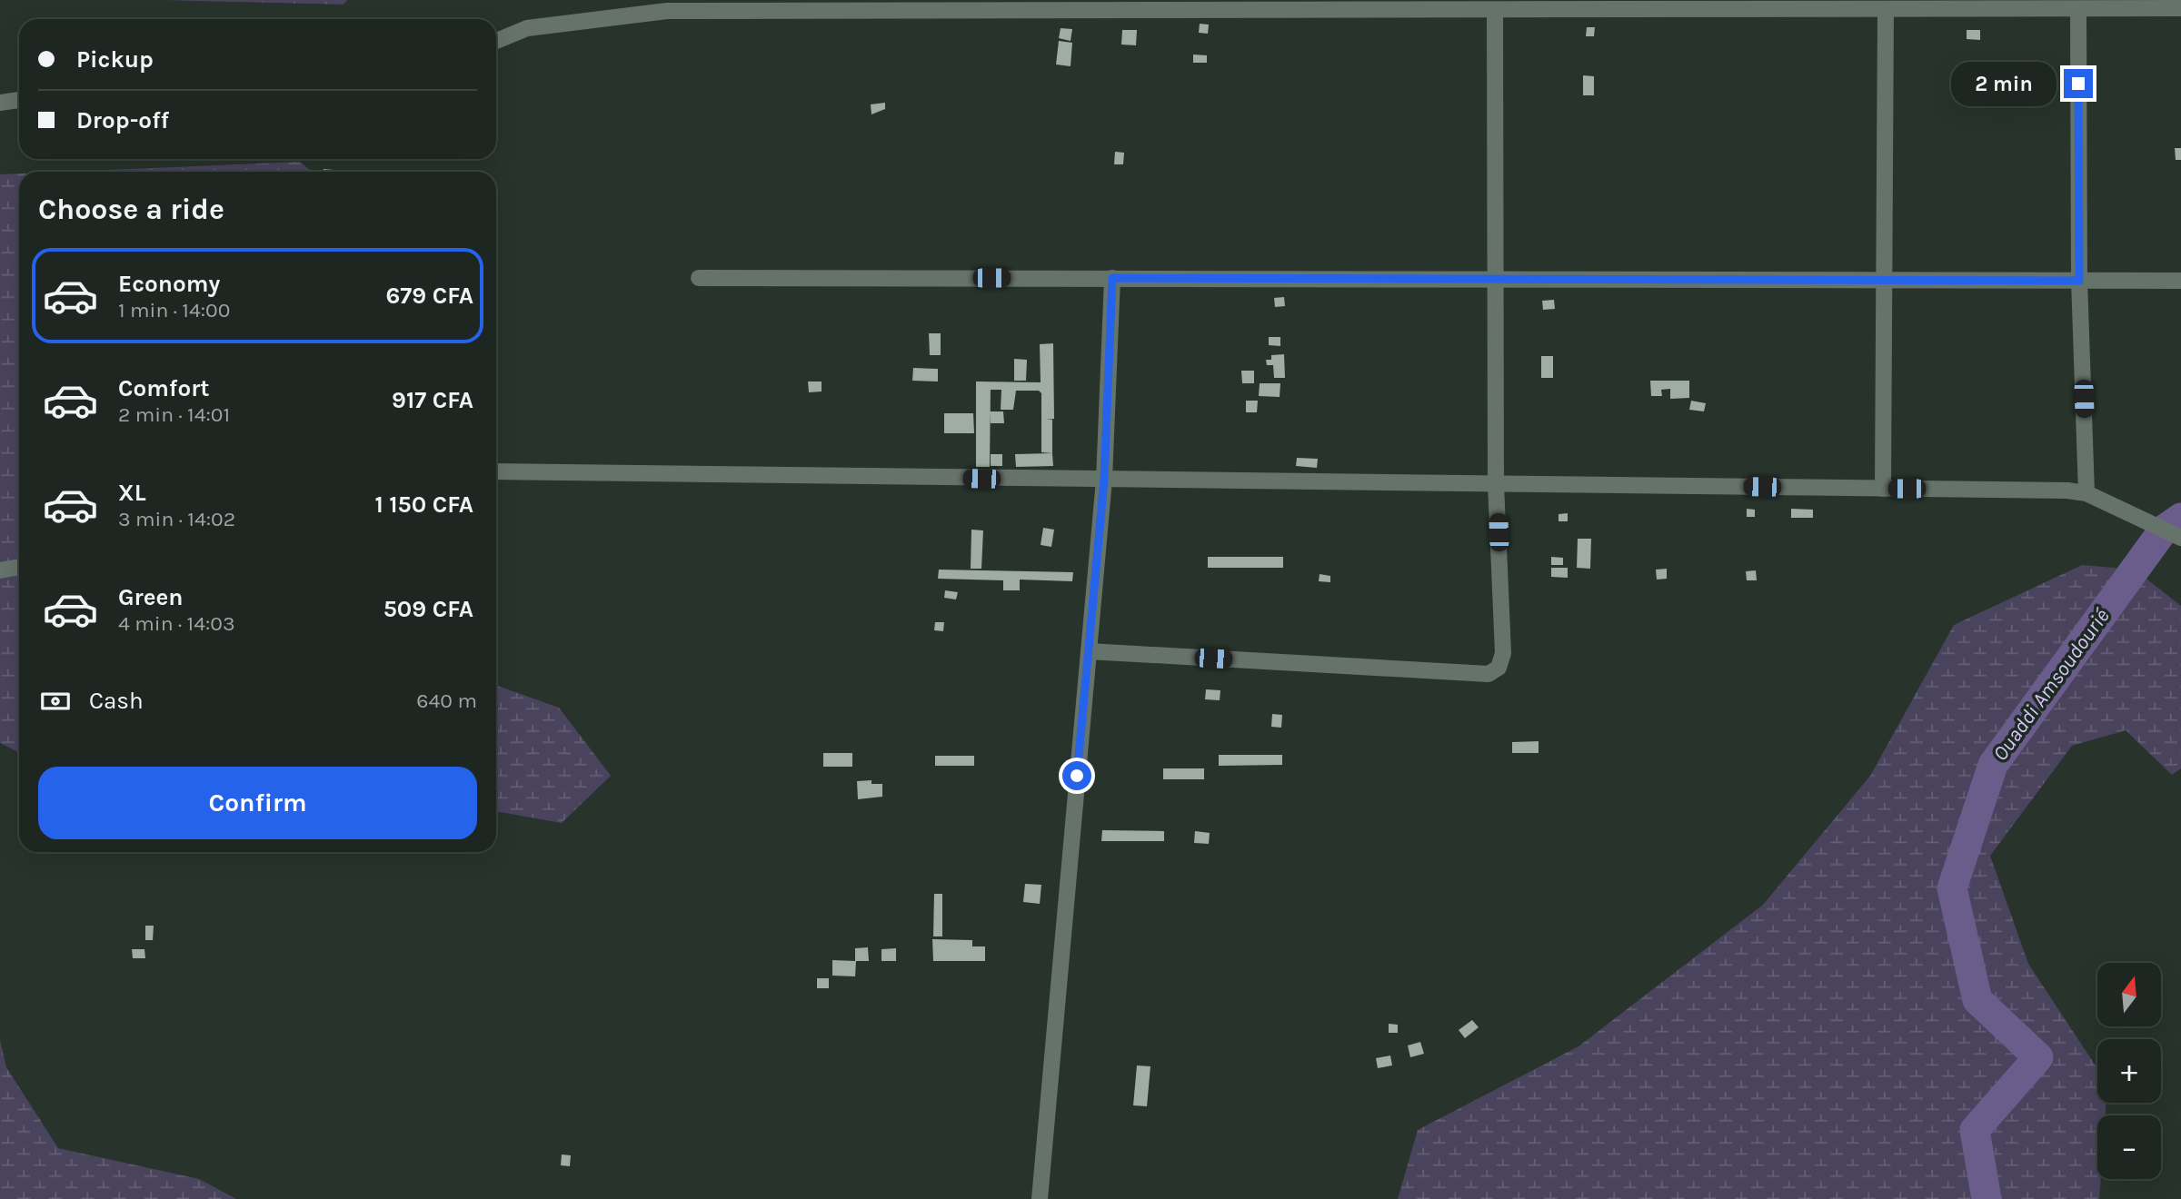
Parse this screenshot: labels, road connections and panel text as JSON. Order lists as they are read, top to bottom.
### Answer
{
  "water": ["Ouaddi Amsoudourié"],
  "north": "top",
  "page": {
    "banner": ["Pickup", "Drop-off"],
    "bubble": "2 min",
    "heading": "Choose a ride",
    "list": [
      {
        "name": "Economy",
        "note": "1 min · 14:00",
        "value": "679 CFA"
      },
      {
        "name": "Comfort",
        "note": "2 min · 14:01",
        "value": "917 CFA"
      },
      {
        "name": "XL",
        "note": "3 min · 14:02",
        "value": "1 150 CFA"
      },
      {
        "name": "Green",
        "note": "4 min · 14:03",
        "value": "509 CFA"
      }
    ],
    "pay": ["Cash", "640 m"],
    "buttons": "Confirm",
    "map_buttons": ["+", "−"]
  }
}
